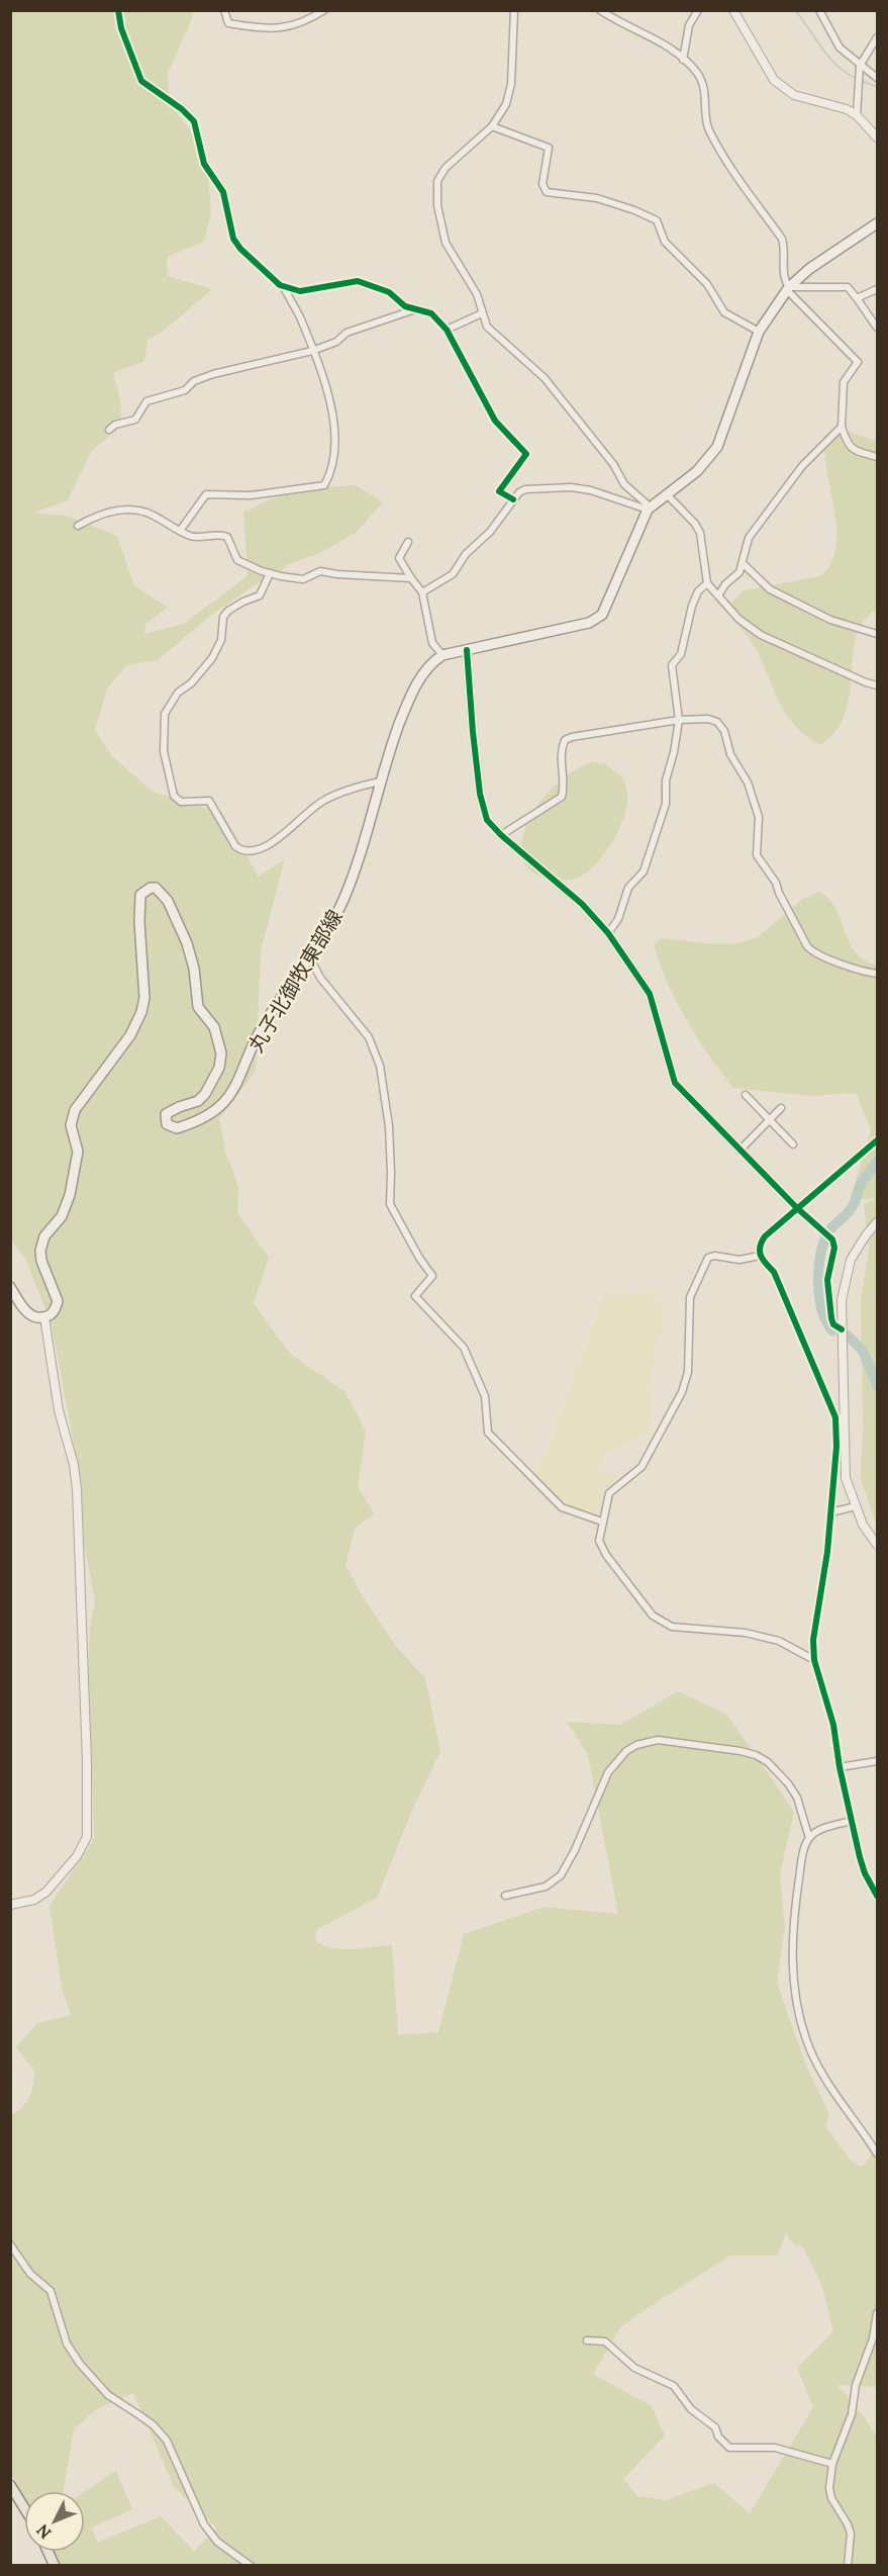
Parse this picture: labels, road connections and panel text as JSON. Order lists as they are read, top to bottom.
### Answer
{
  "streets": {
    "main road": ["丸子北御牧東部線"]
  },
  "north": "bottom left"
}
